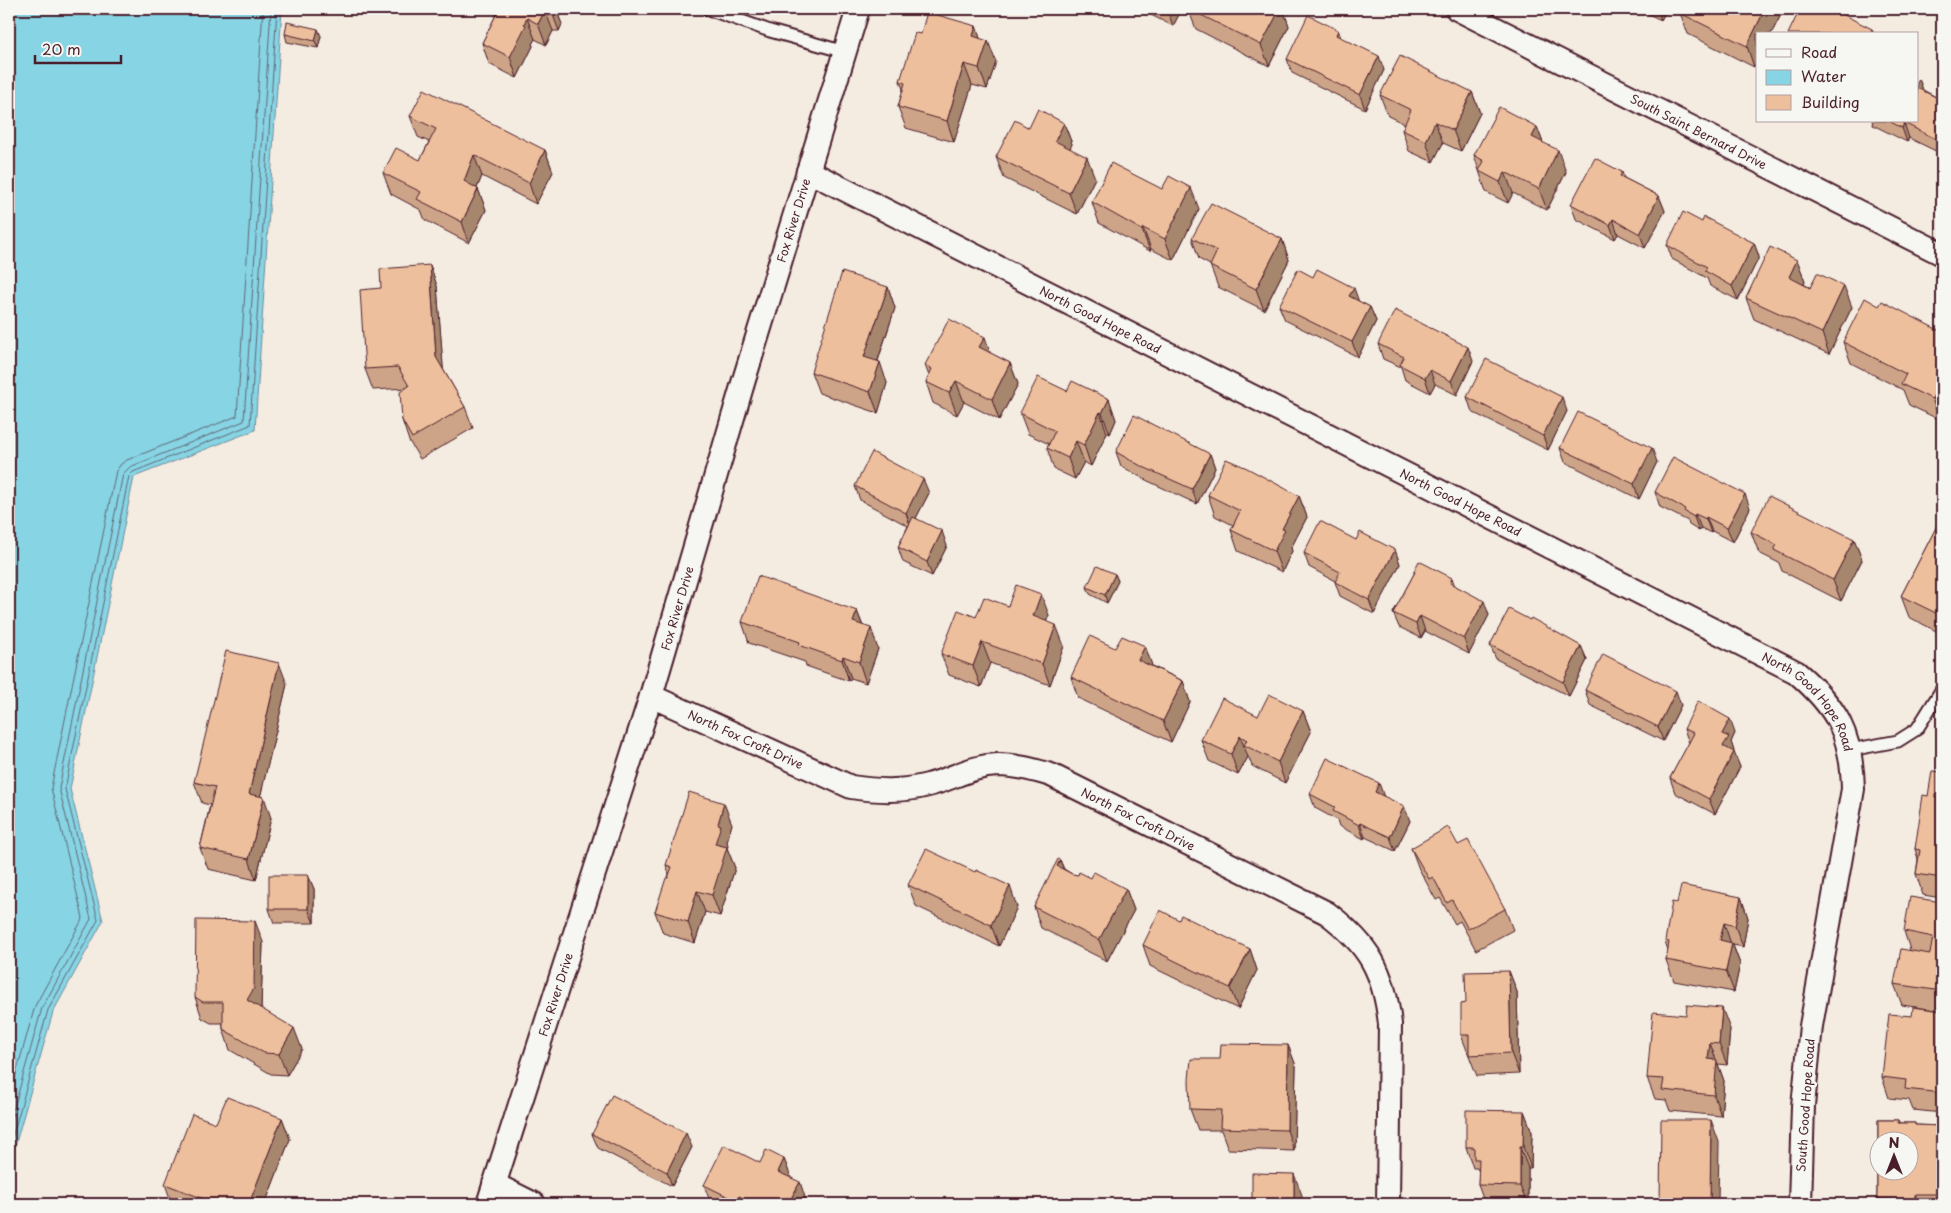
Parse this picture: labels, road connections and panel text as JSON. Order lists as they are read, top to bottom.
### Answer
{
  "streets": {
    "street": [
      "South Saint Bernard Drive",
      "Fox River Drive",
      "North Good Hope Road",
      "North Fox Croft Drive",
      "South Good Hope Road"
    ]
  },
  "crossings": [
    ["Fox River Drive", "North Good Hope Road"],
    ["Fox River Drive", "North Fox Croft Drive"],
    ["North Good Hope Road", "South Good Hope Road"]
  ],
  "legend": ["Road", "Water", "Building"],
  "scale_bar": "20 m",
  "north": "top"
}
